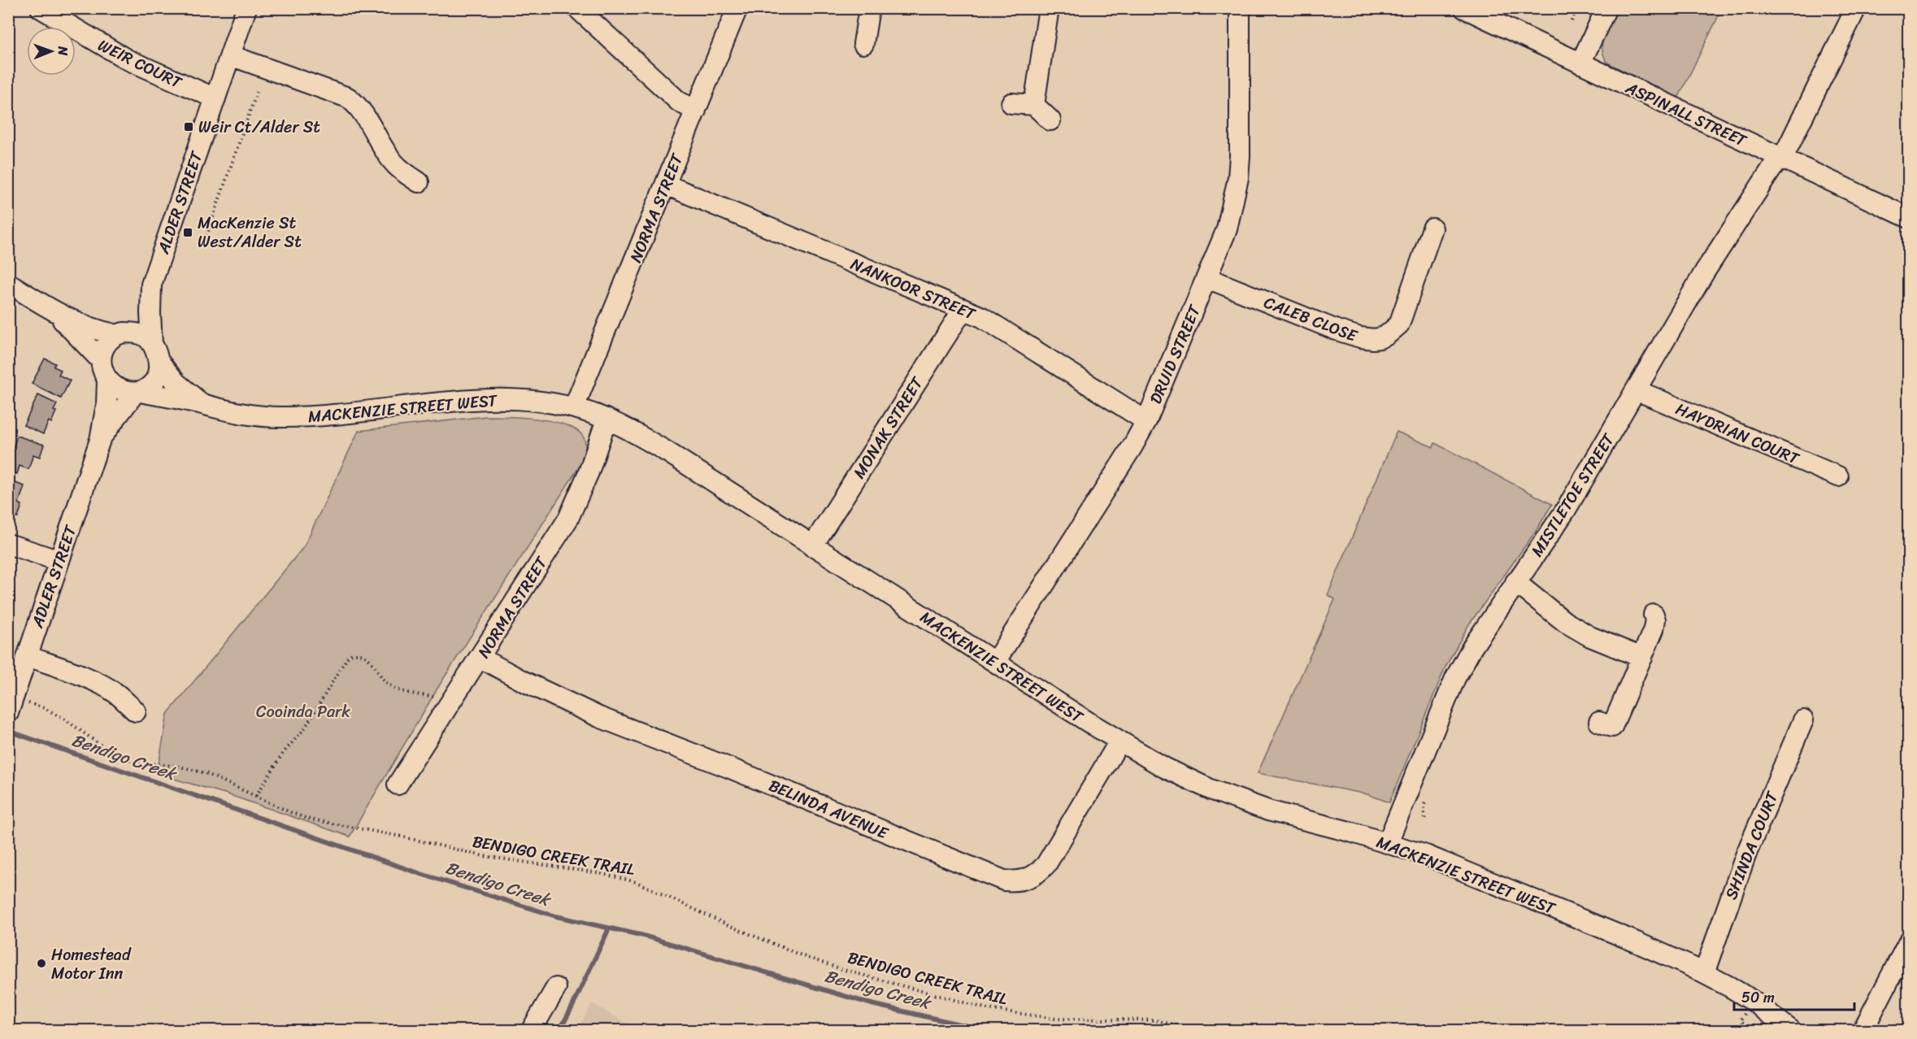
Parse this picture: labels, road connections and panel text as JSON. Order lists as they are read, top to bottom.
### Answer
{
  "streets": {
    "street": [
      "WEIR COURT",
      "ASPINALL STREET",
      "ALDER STREET",
      "NORMA STREET",
      "NANKOOR STREET",
      "CALEB CLOSE",
      "DRUID STREET",
      "MACKENZIE STREET WEST",
      "MONAK STREET",
      "HAYDRIAN COURT",
      "MISTLETOE STREET",
      "ADLER STREET",
      "BELINDA AVENUE",
      "SHINDA COURT"
    ],
    "path": ["BENDIGO CREEK TRAIL"]
  },
  "crossings": [
    ["WEIR COURT", "ALDER STREET"],
    ["ASPINALL STREET", "MISTLETOE STREET"],
    ["ALDER STREET", "MACKENZIE STREET WEST"],
    ["ALDER STREET", "ADLER STREET"],
    ["NORMA STREET", "NANKOOR STREET"],
    ["NORMA STREET", "MACKENZIE STREET WEST"],
    ["NORMA STREET", "BELINDA AVENUE"],
    ["NANKOOR STREET", "DRUID STREET"],
    ["NANKOOR STREET", "MONAK STREET"],
    ["CALEB CLOSE", "DRUID STREET"],
    ["DRUID STREET", "MACKENZIE STREET WEST"],
    ["MACKENZIE STREET WEST", "MONAK STREET"],
    ["MACKENZIE STREET WEST", "MISTLETOE STREET"],
    ["MACKENZIE STREET WEST", "ADLER STREET"],
    ["MACKENZIE STREET WEST", "BELINDA AVENUE"],
    ["MACKENZIE STREET WEST", "SHINDA COURT"],
    ["HAYDRIAN COURT", "MISTLETOE STREET"],
    ["ADLER STREET", "BENDIGO CREEK TRAIL"]
  ],
  "water": ["Bendigo Creek"],
  "parks": ["Cooinda Park"],
  "places": {
    "transit": ["Weir Ct/Alder St", "MacKenzie St West/Alder St"],
    "other": ["Homestead Motor Inn"]
  },
  "scale_bar": "50 m",
  "north": "right"
}
